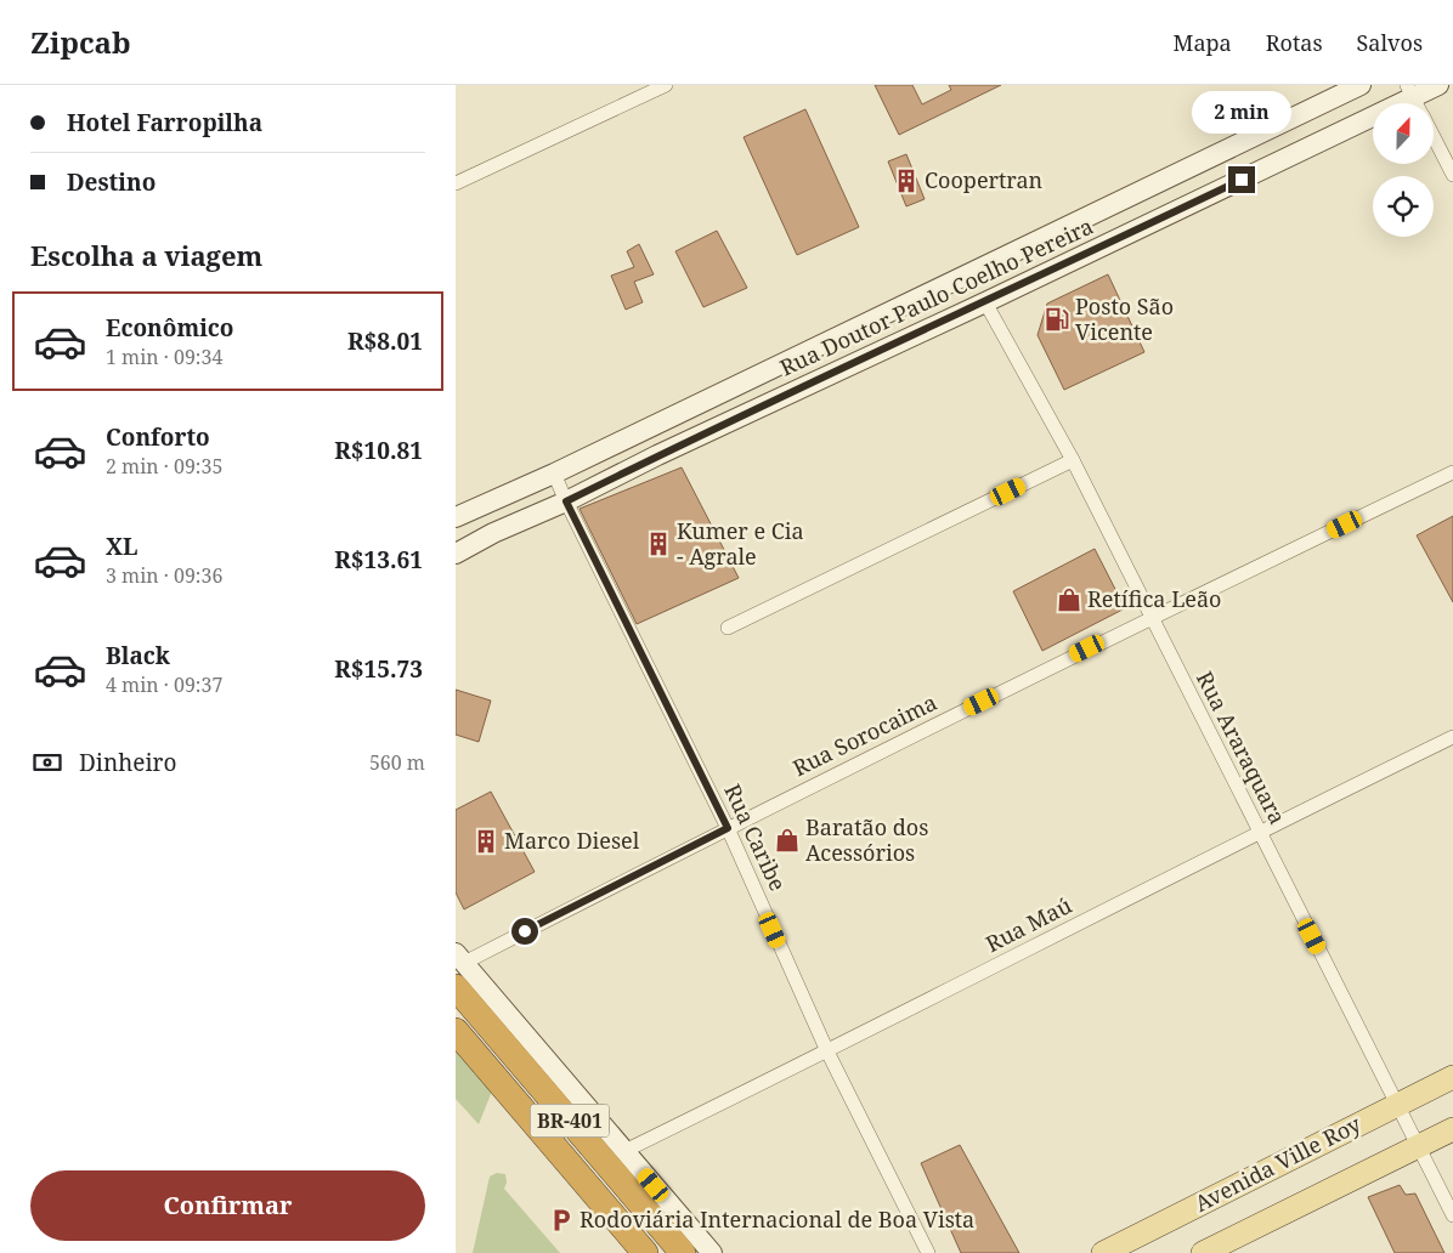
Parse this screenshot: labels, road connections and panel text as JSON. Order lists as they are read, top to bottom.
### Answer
{
  "streets": {
    "highway": ["BR-401"],
    "main road": ["Rua Doutor Paulo Coelho Pereira", "Avenida Ville Roy"],
    "street": [
      "Rua Sorocaima",
      "Rua Araraquara",
      "Rua Caribe",
      "Rua Maú"
    ]
  },
  "crossings": [
    ["Rua Doutor Paulo Coelho Pereira", "Rua Araraquara"],
    ["Rua Doutor Paulo Coelho Pereira", "Rua Caribe"],
    ["Rua Sorocaima", "Rua Araraquara"],
    ["Rua Sorocaima", "Rua Caribe"],
    ["Rua Araraquara", "Rua Maú"],
    ["Rua Araraquara", "Avenida Ville Roy"],
    ["Rua Caribe", "Rua Maú"]
  ],
  "places": {
    "building": ["Coopertran", "Kumer e Cia - Agrale", "Marco Diesel"],
    "fuel station": ["Posto São Vicente"],
    "shop": ["Retífica Leão", "Baratão dos Acessórios"],
    "parking": ["Rodoviária Internacional de Boa Vista"]
  },
  "north": "top",
  "page": {
    "header": "Zipcab",
    "nav": ["Mapa", "Rotas", "Salvos"],
    "banner": ["Hotel Farropilha", "Destino"],
    "bubble": "2 min",
    "heading": "Escolha a viagem",
    "list": [
      {
        "name": "Econômico",
        "note": "1 min · 09:34",
        "value": "R$8.01"
      },
      {
        "name": "Conforto",
        "note": "2 min · 09:35",
        "value": "R$10.81"
      },
      {
        "name": "XL",
        "note": "3 min · 09:36",
        "value": "R$13.61"
      },
      {
        "name": "Black",
        "note": "4 min · 09:37",
        "value": "R$15.73"
      }
    ],
    "pay": ["Dinheiro", "560 m"],
    "buttons": "Confirmar"
  }
}
